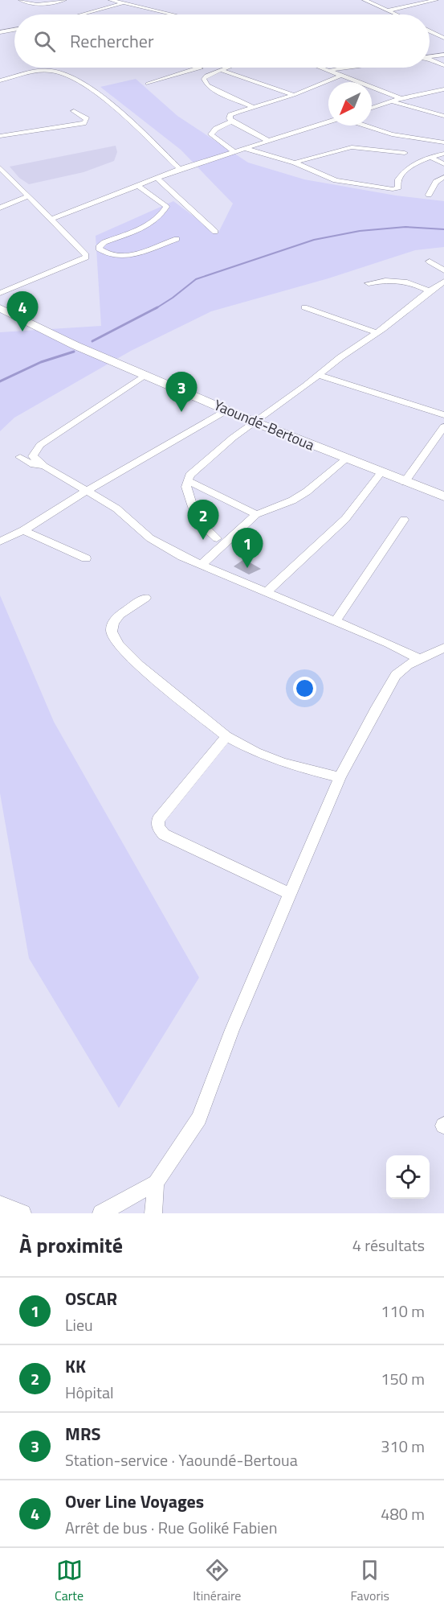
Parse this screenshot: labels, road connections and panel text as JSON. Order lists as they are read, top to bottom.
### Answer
{
  "streets": {
    "highway": ["Yaoundé-Bertoua"]
  },
  "north": "bottom left",
  "page": {
    "search": "Rechercher",
    "pins": [
      "4",
      "3",
      "2",
      "1"
    ],
    "heading": ["À proximité", "4 résultats"],
    "list": [
      {
        "mark": "1",
        "name": "OSCAR",
        "note": "Lieu",
        "value": "110 m"
      },
      {
        "mark": "2",
        "name": "KK",
        "note": "Hôpital",
        "value": "150 m"
      },
      {
        "mark": "3",
        "name": "MRS",
        "note": "Station-service · Yaoundé-Bertoua",
        "value": "310 m"
      },
      {
        "mark": "4",
        "name": "Over Line Voyages",
        "note": "Arrêt de bus · Rue Goliké Fabien",
        "value": "480 m"
      }
    ],
    "nav": ["Carte", "Itinéraire", "Favoris"]
  }
}
